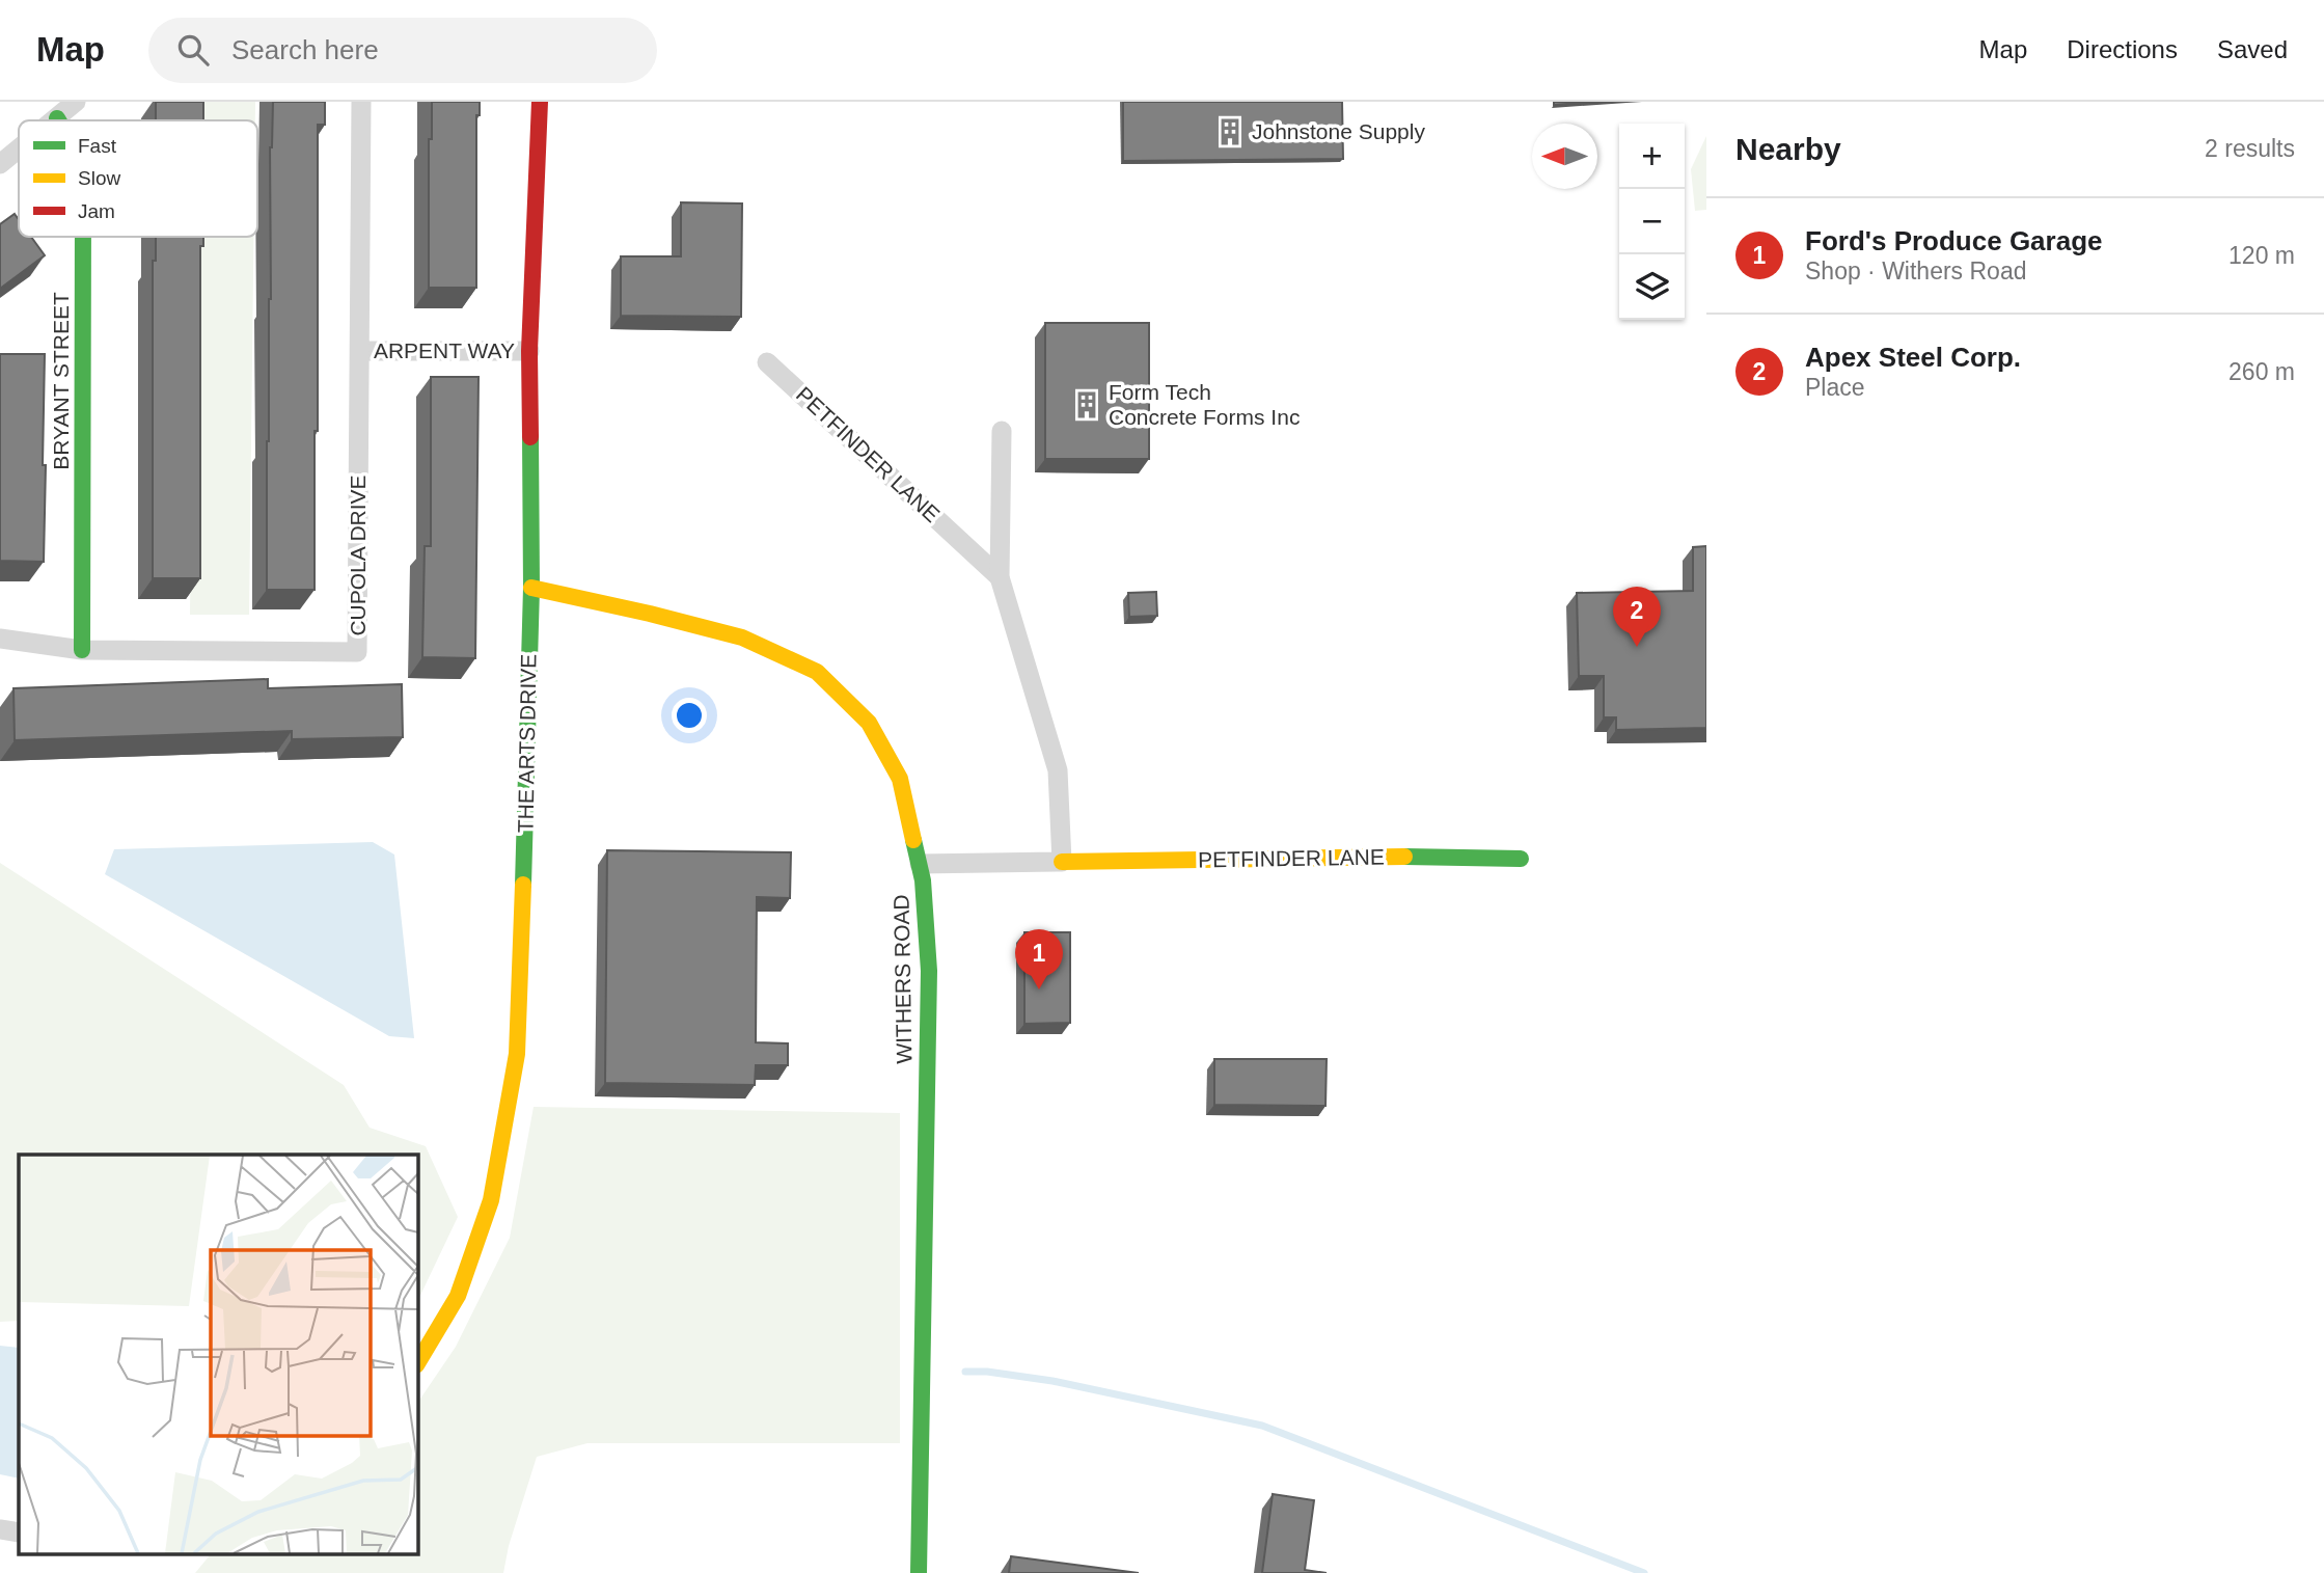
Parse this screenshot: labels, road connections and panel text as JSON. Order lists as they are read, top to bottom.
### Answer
{
  "streets": {
    "street": [
      "ARPENT WAY",
      "BRYANT STREET",
      "PETFINDER LANE",
      "CUPOLA DRIVE",
      "THE ARTS DRIVE",
      "WITHERS ROAD"
    ]
  },
  "crossings": [
    ["ARPENT WAY", "CUPOLA DRIVE"],
    ["ARPENT WAY", "THE ARTS DRIVE"],
    ["BRYANT STREET", "CUPOLA DRIVE"],
    ["PETFINDER LANE", "WITHERS ROAD"],
    ["THE ARTS DRIVE", "WITHERS ROAD"]
  ],
  "places": {
    "building": ["Johnstone Supply", "Form Tech Concrete Forms Inc"]
  },
  "legend": ["Fast", "Slow", "Jam"],
  "north": "left",
  "page": {
    "header": "Map",
    "search": "Search here",
    "nav": ["Map", "Directions", "Saved"],
    "heading": ["Nearby", "2 results"],
    "map_buttons": ["+", "−"],
    "list": [
      {
        "mark": "1",
        "name": "Ford's Produce Garage",
        "note": "Shop · Withers Road",
        "value": "120 m"
      },
      {
        "mark": "2",
        "name": "Apex Steel Corp.",
        "note": "Place",
        "value": "260 m"
      }
    ],
    "pins": ["2", "1"]
  }
}
